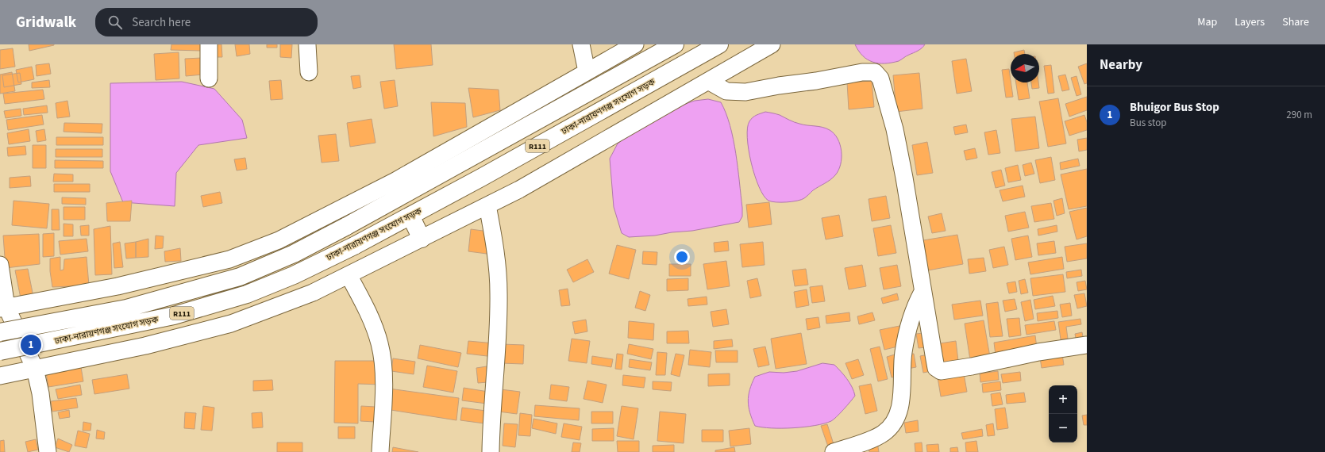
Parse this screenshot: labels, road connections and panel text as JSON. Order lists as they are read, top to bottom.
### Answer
{
  "streets": {
    "main road": ["ঢাকা-নারায়ণগঞ্জ সংযোগ সড়ক", "R111"]
  },
  "north": "left",
  "page": {
    "header": "Gridwalk",
    "search": "Search here",
    "nav": ["Map", "Layers", "Share"],
    "heading": "Nearby",
    "list": [
      {
        "mark": "1",
        "name": "Bhuigor Bus Stop",
        "note": "Bus stop",
        "value": "290 m"
      }
    ],
    "pins": "1",
    "map_buttons": ["+", "−"]
  }
}
